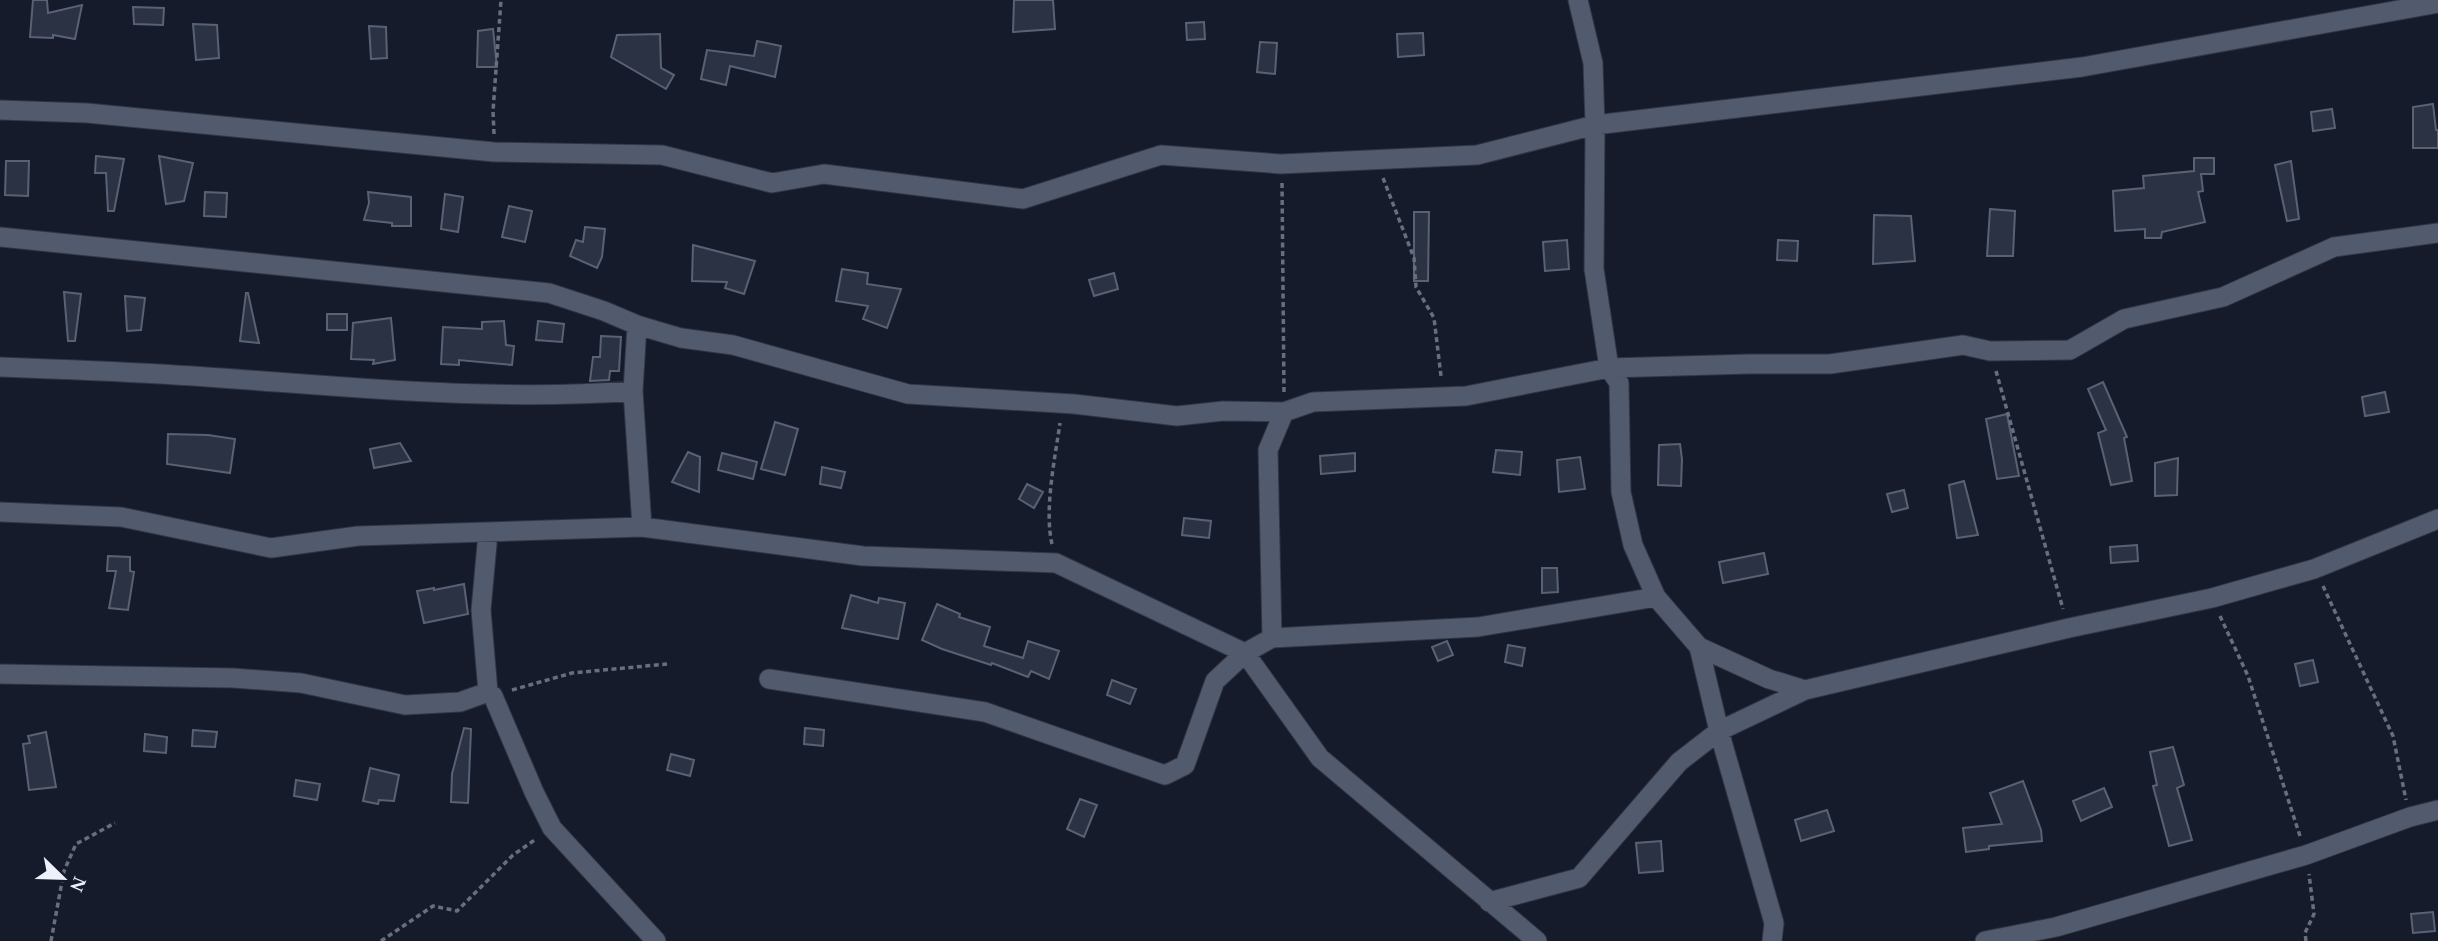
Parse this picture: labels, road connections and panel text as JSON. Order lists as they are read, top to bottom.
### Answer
{
  "north": "bottom right"
}
